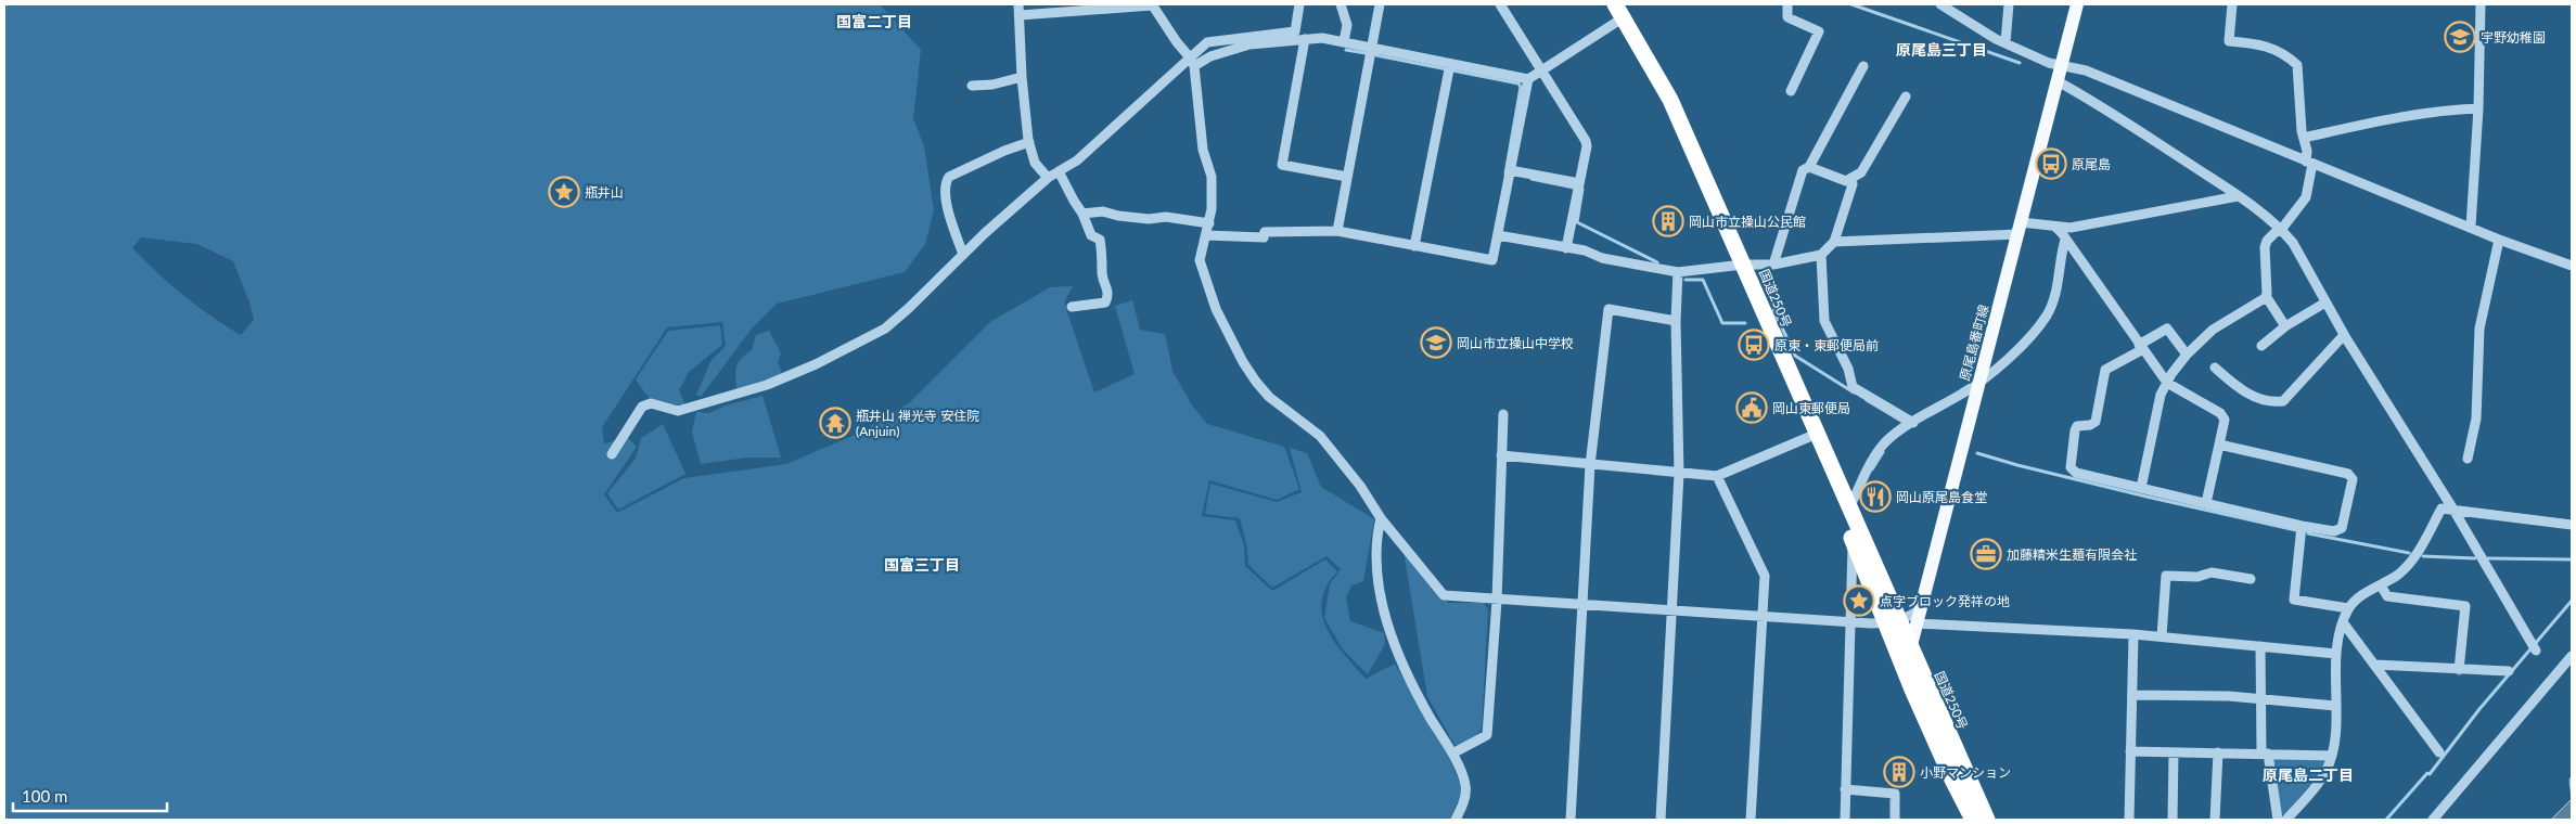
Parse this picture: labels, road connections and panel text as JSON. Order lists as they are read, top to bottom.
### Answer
{
  "streets": {
    "highway": ["国道250号"],
    "main road": ["原尾島番町線"]
  },
  "crossings": [
    ["国道250号", "原尾島番町線"]
  ],
  "districts": [
    "国富二丁目",
    "原尾島三丁目",
    "国富三丁目",
    "原尾島二丁目"
  ],
  "places": {
    "school or university": ["宇野幼稚園", "岡山市立操山中学校"],
    "bus stop": ["原尾島", "原東・東郵便局前"],
    "place": ["瓶井山", "点字ブロック発祥の地"],
    "building": ["岡山市立操山公民館", "小野マンション"],
    "public building": ["岡山東郵便局"],
    "temple": ["瓶井山 禅光寺 安住院 (Anjuin)"],
    "restaurant": ["岡山原尾島食堂"],
    "office": ["加藤精米生麺有限会社"]
  },
  "scale_bar": "100 m"
}
